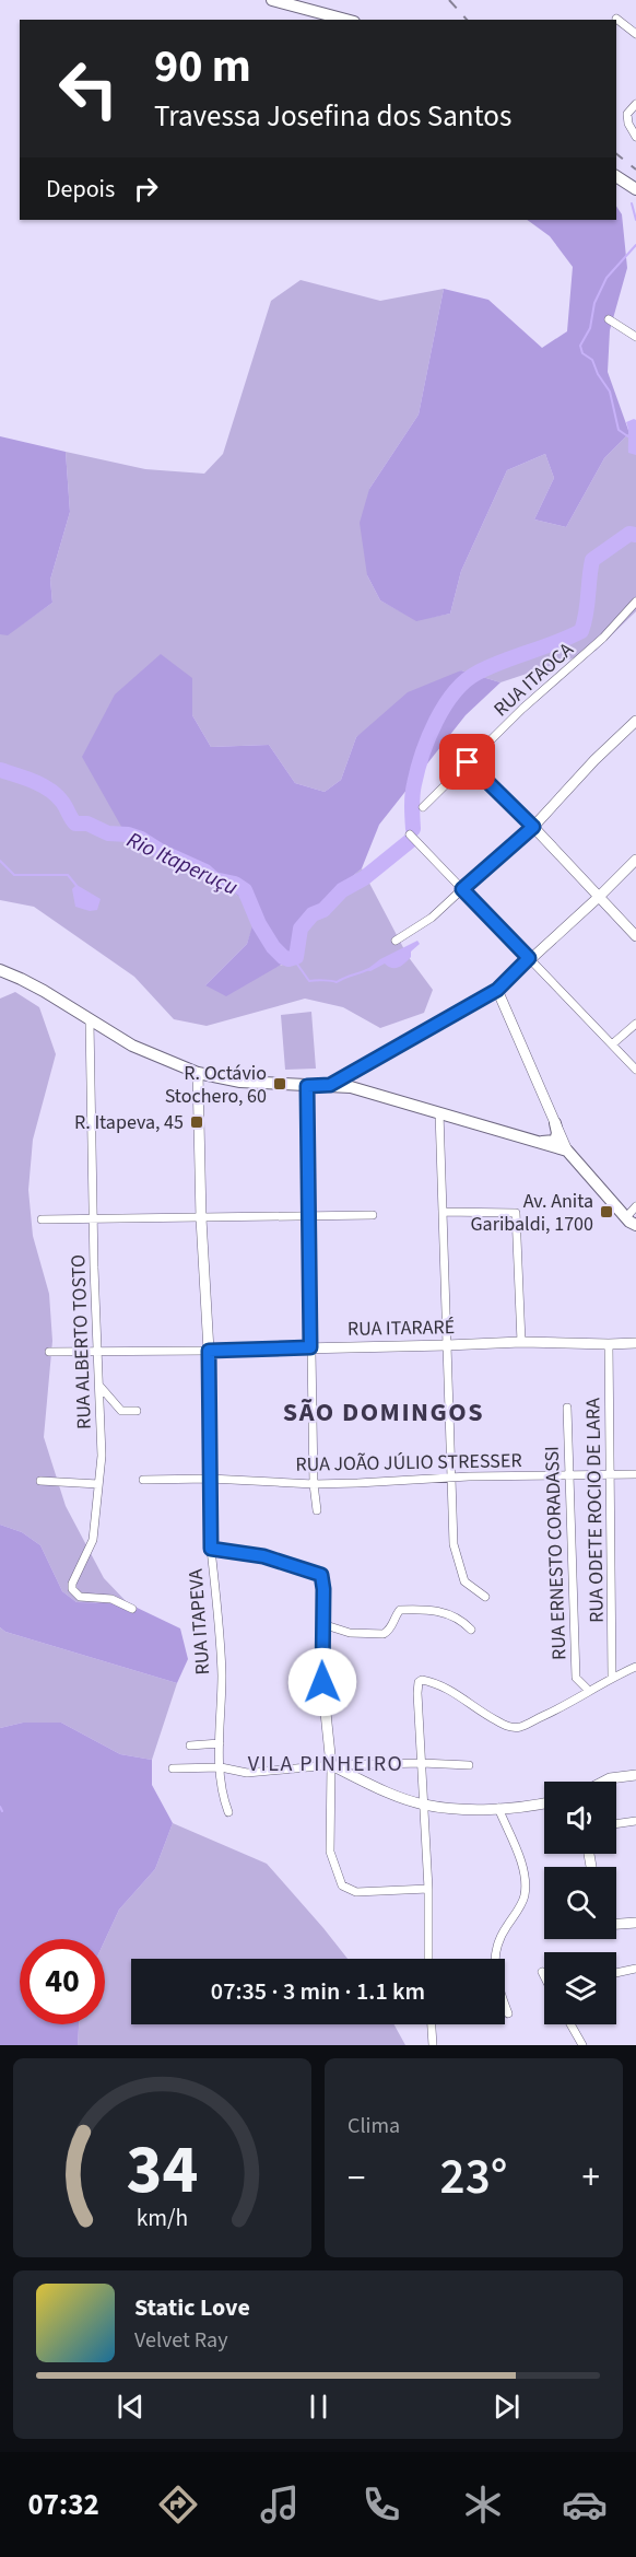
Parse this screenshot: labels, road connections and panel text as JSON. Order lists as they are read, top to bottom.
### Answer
{
  "streets": {
    "street": [
      "RUA ITAOCA",
      "RUA ITARARÉ",
      "RUA ALBERTO TOSTO",
      "RUA JOÃO JÚLIO STRESSER",
      "RUA ODETE ROCIO DE LARA",
      "RUA ERNESTO CORADASSI",
      "RUA ITAPEVA"
    ]
  },
  "crossings": [
    ["RUA ITARARÉ", "RUA ALBERTO TOSTO"],
    ["RUA ITARARÉ", "RUA ODETE ROCIO DE LARA"],
    ["RUA ITARARÉ", "RUA ITAPEVA"],
    ["RUA JOÃO JÚLIO STRESSER", "RUA ODETE ROCIO DE LARA"],
    ["RUA JOÃO JÚLIO STRESSER", "RUA ERNESTO CORADASSI"],
    ["RUA JOÃO JÚLIO STRESSER", "RUA ITAPEVA"]
  ],
  "districts": ["SÃO DOMINGOS", "VILA PINHEIRO"],
  "water": ["Rio Itaperuçu"],
  "places": {
    "transit": ["R. Octávio Stochero, 60", "R. Itapeva, 45", "Av. Anita Garibaldi, 1700"]
  },
  "page": {
    "turn": ["90 m", "Travessa Josefina dos Santos"],
    "then": "Depois",
    "limit": "40",
    "trip": "07:35 · 3 min · 1.1 km",
    "tile": "Clima",
    "heat": ["−", "23°", "+"],
    "song": ["Static Love", "Velvet Ray"],
    "tabs": "07:32",
    "gauge": ["34", "km/h"]
  }
}
